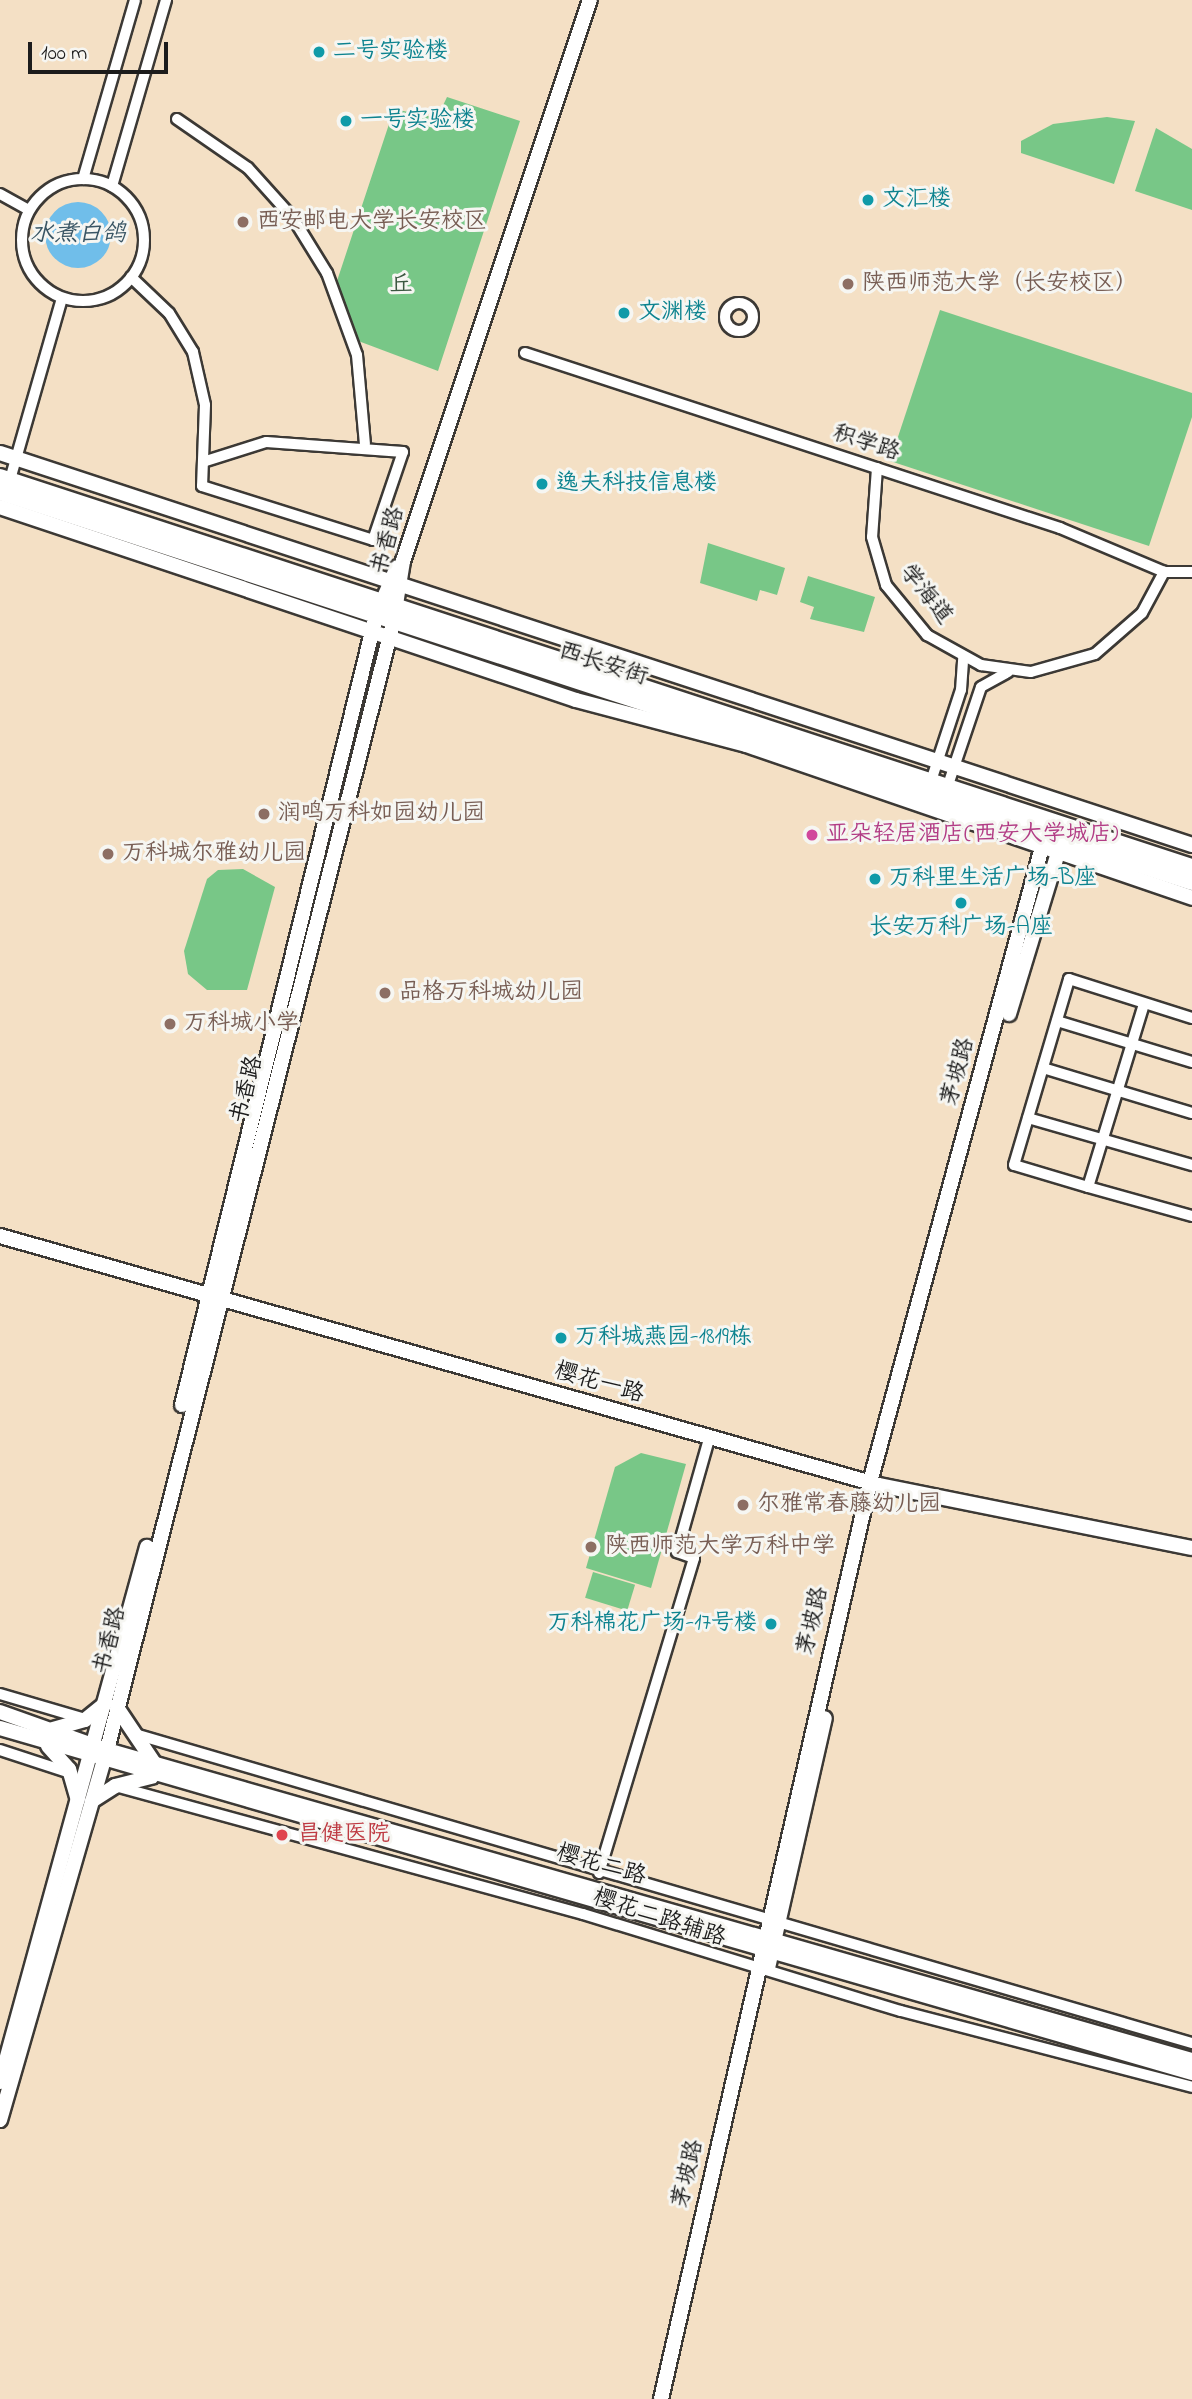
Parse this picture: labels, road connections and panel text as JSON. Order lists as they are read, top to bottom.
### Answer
{
  "streets": {
    "main road": ["西长安街"],
    "street": [
      "积学路",
      "书香路",
      "学海道",
      "茅坡路",
      "樱花一路",
      "樱花二路",
      "樱花二路辅路"
    ]
  },
  "crossings": [
    ["积学路", "学海道"],
    ["书香路", "西长安街"],
    ["书香路", "樱花一路"],
    ["书香路", "樱花二路"],
    ["西长安街", "茅坡路"],
    ["茅坡路", "樱花一路"],
    ["茅坡路", "樱花二路"],
    ["茅坡路", "樱花二路辅路"]
  ],
  "water": ["水煮白鸽"],
  "parks": ["丘"],
  "places": [
    "二号实验楼",
    "一号实验楼",
    "文汇楼",
    "西安邮电大学长安校区",
    "陕西师范大学（长安校区）",
    "文渊楼",
    "逸夫科技信息楼",
    "润鸣万科如园幼儿园",
    "亚朵轻居酒店(西安大学城店)",
    "万科城尔雅幼儿园",
    "万科里生活广场-B座",
    "长安万科广场-A座",
    "品格万科城幼儿园",
    "万科城小学",
    "万科城燕园-1819栋",
    "尔雅常春藤幼儿园",
    "陕西师范大学万科中学",
    "万科棉花广场-17号楼",
    "昌健医院"
  ],
  "scale_bar": "100 m"
}
